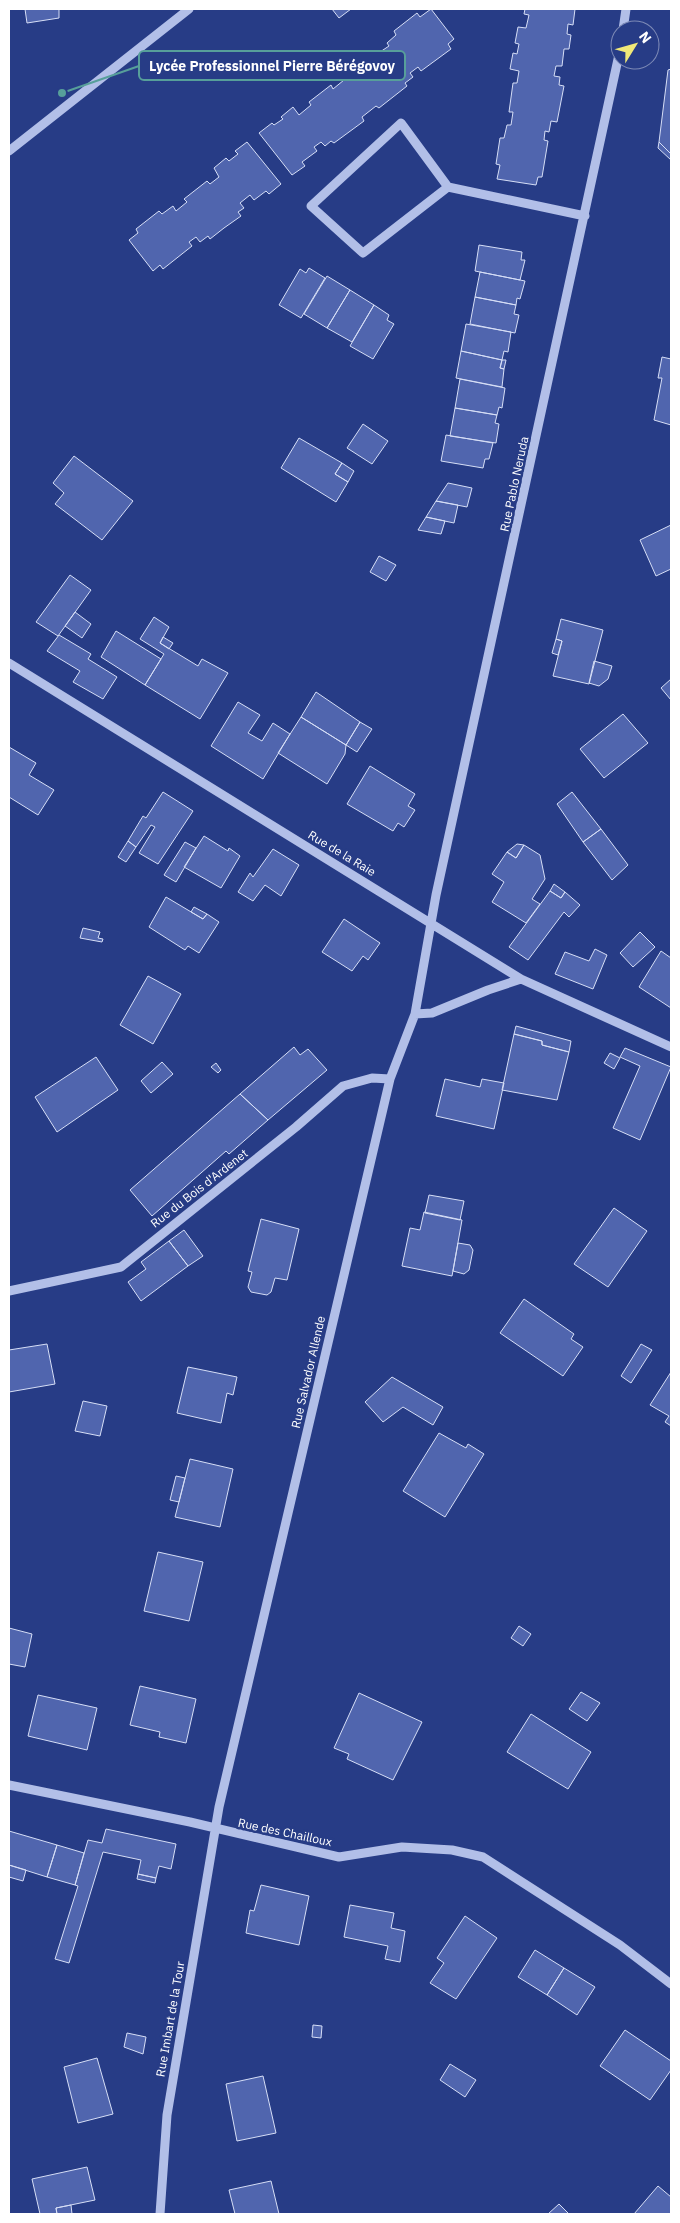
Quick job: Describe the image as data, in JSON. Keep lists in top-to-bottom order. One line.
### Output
{"streets":{"street":["Rue Pablo Neruda","Rue de la Raie","Rue du Bois d'Ardenet","Rue Salvador Allende","Rue des Chailloux","Rue Imbart de la Tour"]},"crossings":[["Rue Pablo Neruda","Rue de la Raie"],["Rue Pablo Neruda","Rue Salvador Allende"],["Rue de la Raie","Rue Salvador Allende"],["Rue du Bois d'Ardenet","Rue Salvador Allende"],["Rue Salvador Allende","Rue des Chailloux"],["Rue Salvador Allende","Rue Imbart de la Tour"],["Rue des Chailloux","Rue Imbart de la Tour"]],"places":["Lycée Professionnel Pierre Bérégovoy"],"north":"top right"}
